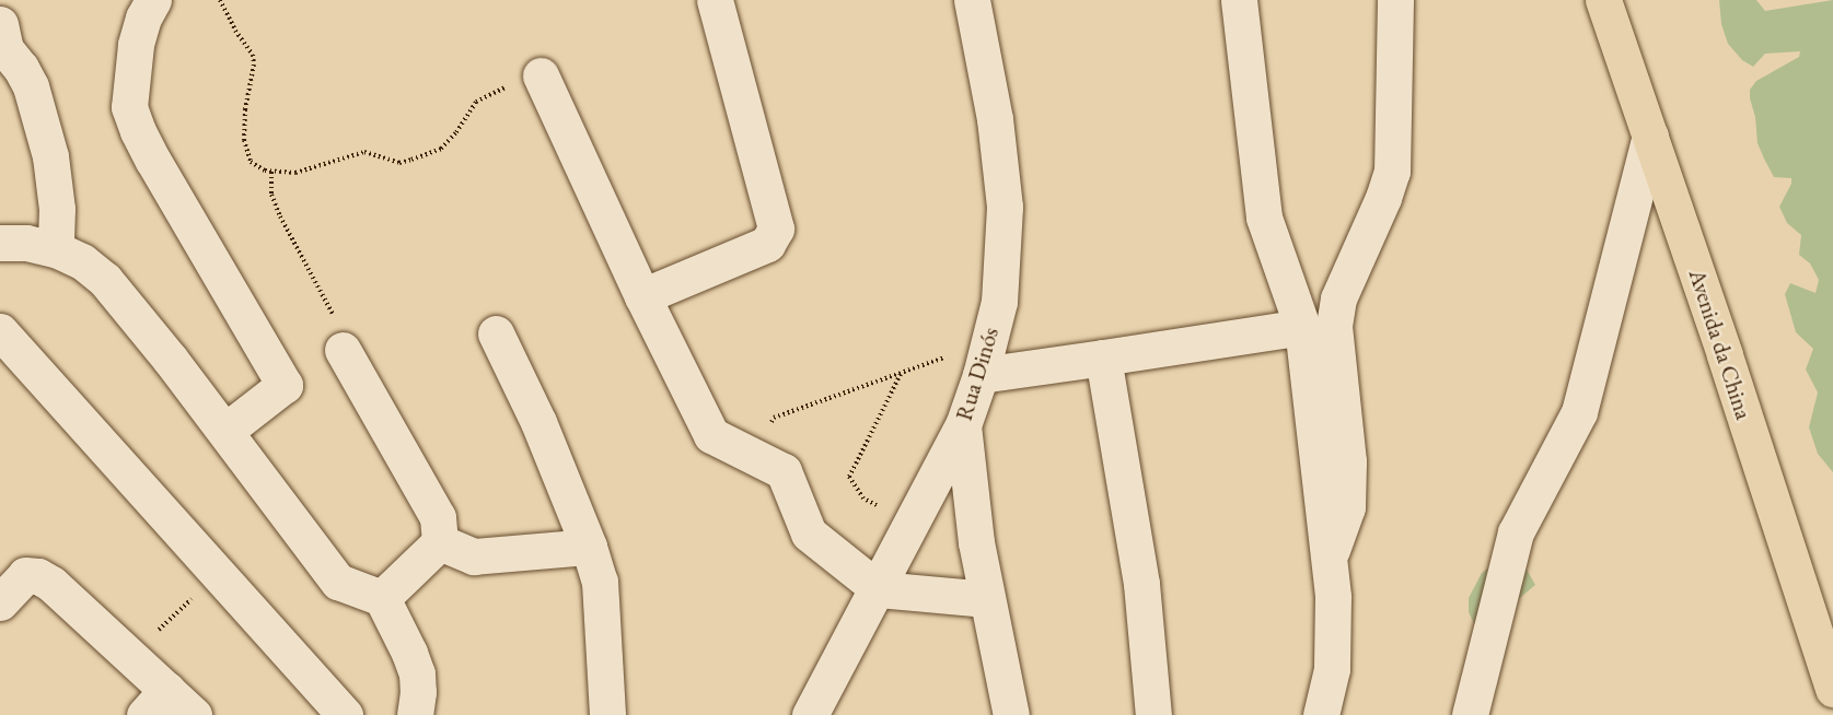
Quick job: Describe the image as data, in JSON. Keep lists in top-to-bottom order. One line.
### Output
{"streets":{"main road":["Avenida da China"],"street":["Rua Dinós"]}}
